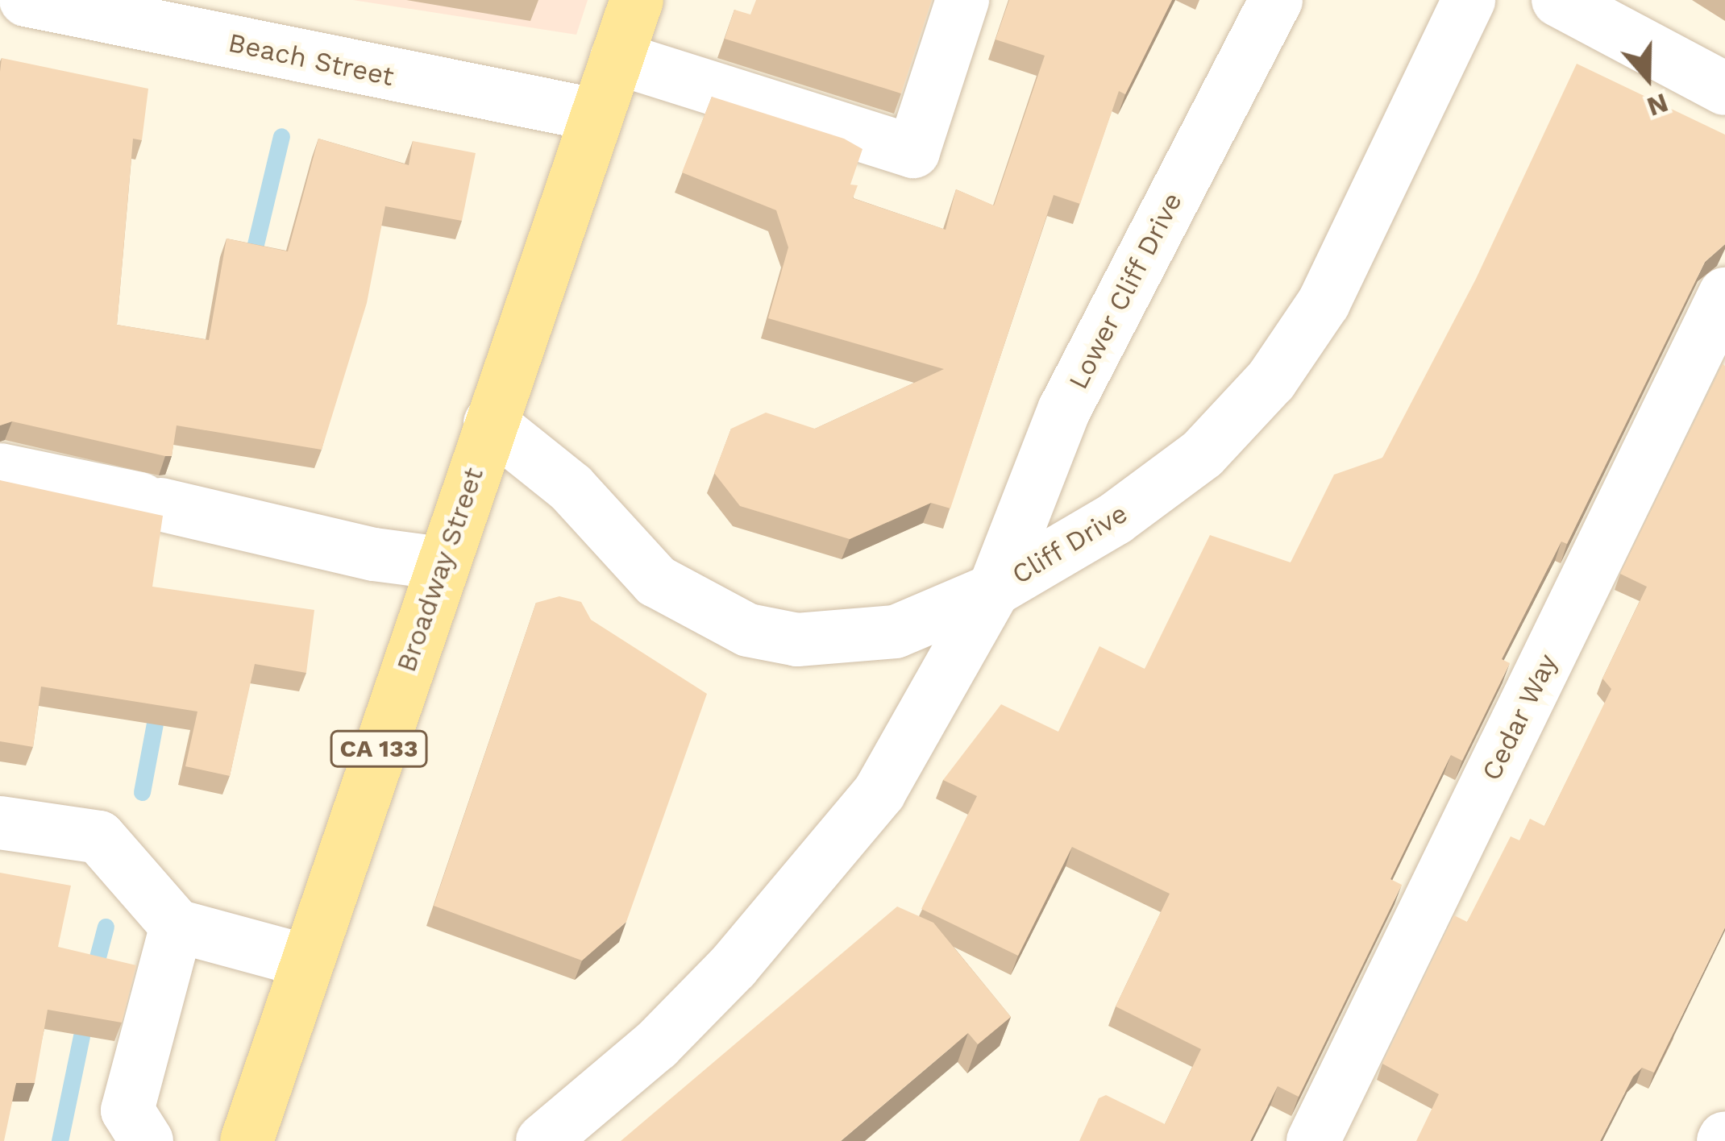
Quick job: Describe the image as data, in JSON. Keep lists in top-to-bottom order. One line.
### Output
{"streets":{"main road":["Broadway Street","CA 133"],"street":["Beach Street","Lower Cliff Drive","Cliff Drive","Cedar Way"]},"crossings":[["Beach Street","Broadway Street"],["Lower Cliff Drive","Cliff Drive"]],"north":"bottom"}
